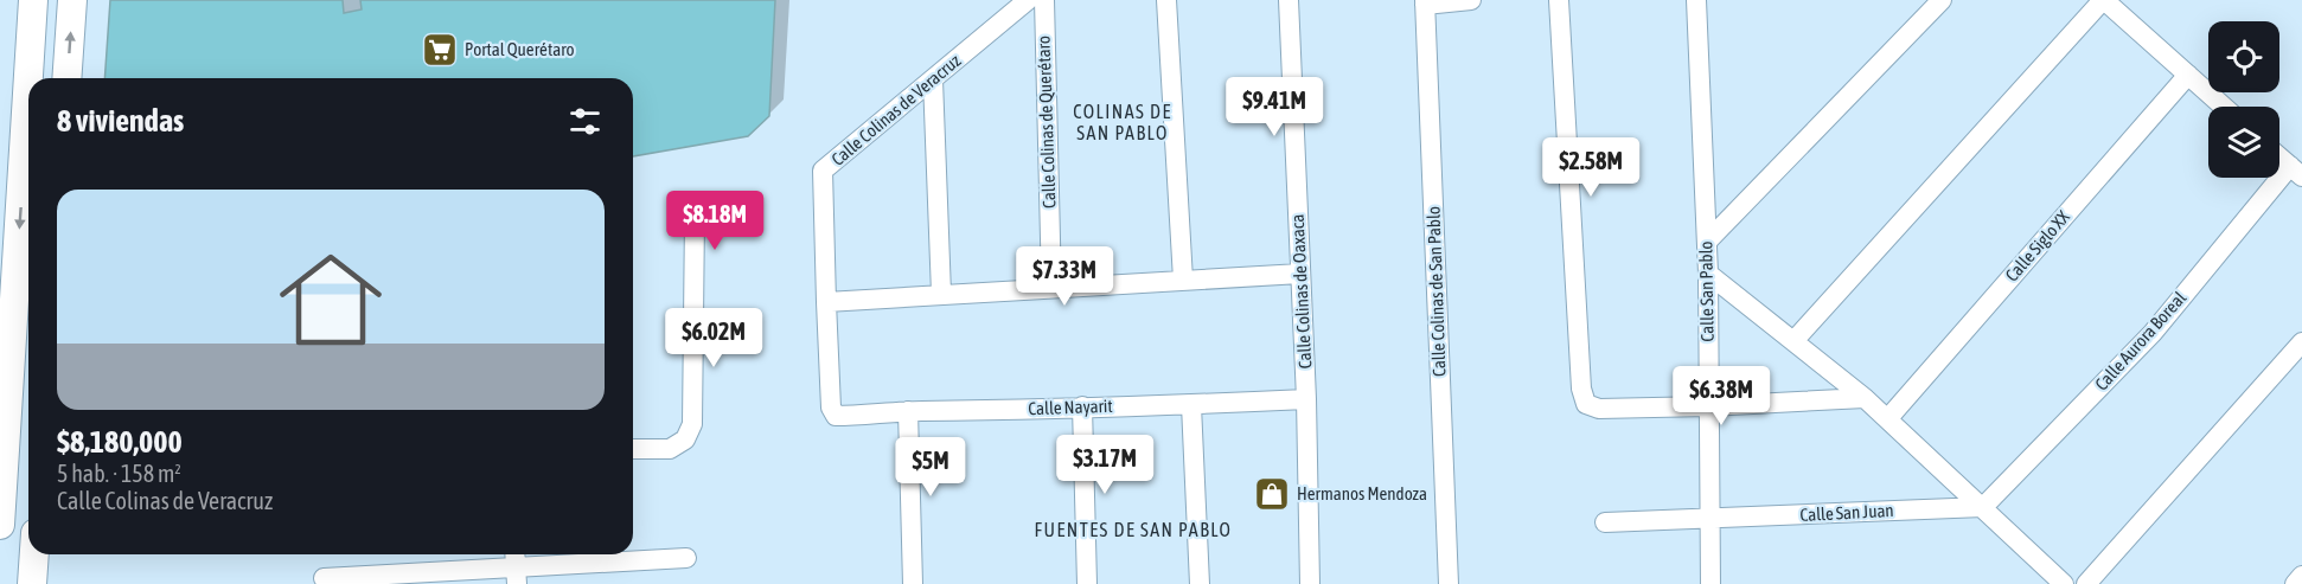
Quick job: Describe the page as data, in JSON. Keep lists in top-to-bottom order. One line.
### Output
{"streets":{"street":["Calle Colinas de Veracruz","Calle Colinas de Querétaro","Calle Siglo XX","Calle Colinas de Oaxaca","Calle Colinas de San Pablo","Calle San Pablo","Calle Aurora Boreal","Calle Nayarit","Calle San Juan"]},"crossings":[["Calle Colinas de Veracruz","Calle Nayarit"],["Calle Colinas de Oaxaca","Calle Nayarit"],["Calle San Pablo","Calle San Juan"],["Calle Aurora Boreal","Calle San Juan"]],"districts":["COLINAS DE SAN PABLO","FUENTES DE SAN PABLO"],"places":{"supermarket":["Portal Querétaro"],"shop":["Hermanos Mendoza"]},"page":{"price":["$9.41M","$2.58M","$8.18M","$7.33M","$6.02M","$6.38M","$3.17M","$5M"],"heading":"8 viviendas","list":[{"name":"$8,180,000","note":"5 hab. · 158 m² · Calle Colinas de Veracruz"}]}}
